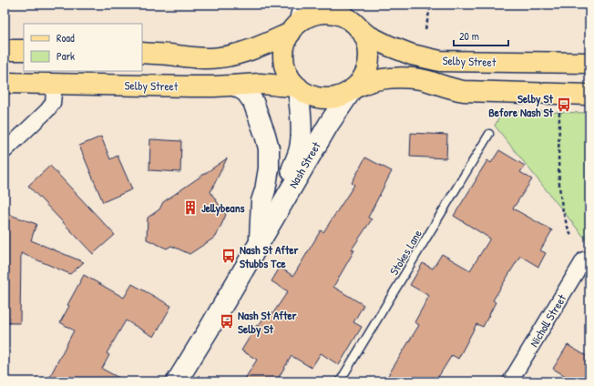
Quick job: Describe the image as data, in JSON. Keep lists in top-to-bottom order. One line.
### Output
{"streets":{"main road":["Selby Street","Nash Street"],"street":["Nicholl Street"],"lane":["Stokes Lane"]},"crossings":[["Selby Street","Nash Street"]],"places":{"bus stop":["Selby St Before Nash St","Nash St After Stubbs Tce","Nash St After Selby St"],"building":["Jellybeans"]},"legend":["Road","Park"],"scale_bar":"20 m"}
